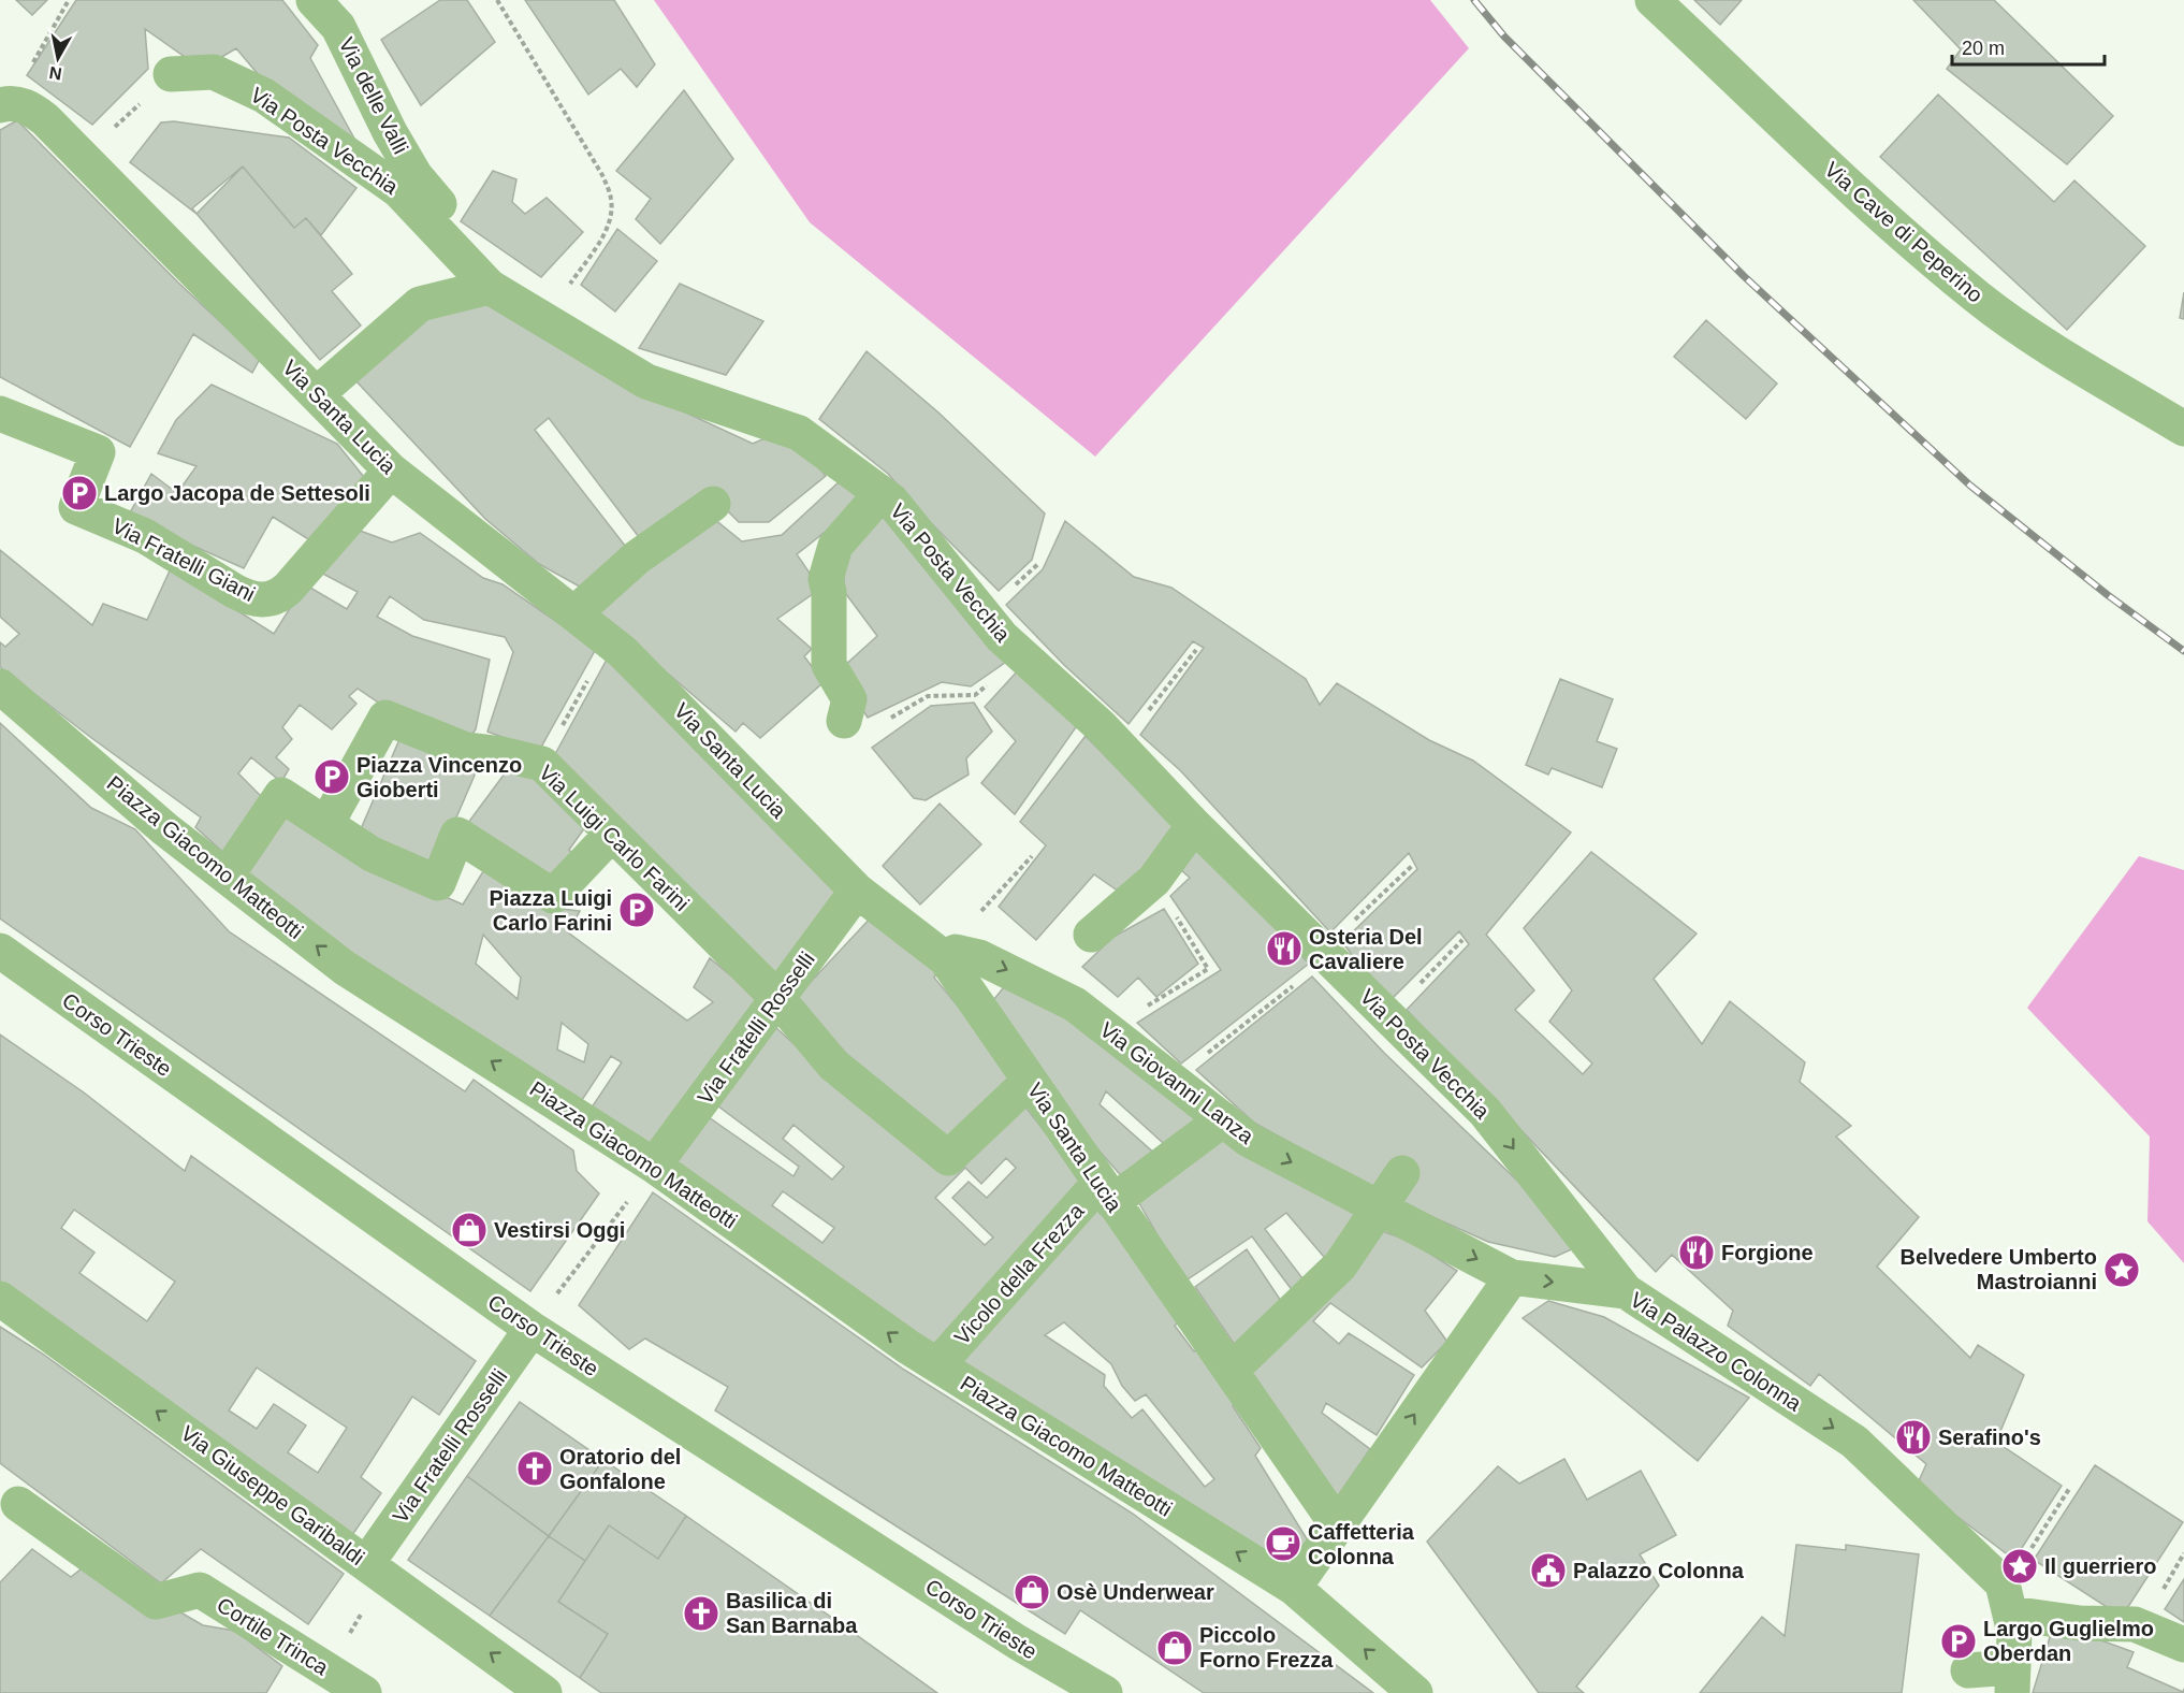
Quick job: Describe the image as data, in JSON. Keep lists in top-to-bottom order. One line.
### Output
{"streets":{"street":["Via delle Valli","Via Posta Vecchia","Via Cave di Peperino","Via Santa Lucia","Via Fratelli Giani","Via Luigi Carlo Farini","Piazza Giacomo Matteotti","Via Fratelli Rosselli","Corso Trieste","Via Giovanni Lanza","Vicolo della Frezza","Via Palazzo Colonna","Via Giuseppe Garibaldi","Cortile Trinca"]},"crossings":[["Via delle Valli","Via Posta Vecchia"],["Via Posta Vecchia","Via Palazzo Colonna"],["Via Santa Lucia","Via Fratelli Giani"],["Via Santa Lucia","Via Luigi Carlo Farini"],["Via Santa Lucia","Via Fratelli Rosselli"],["Via Santa Lucia","Via Giovanni Lanza"],["Via Santa Lucia","Vicolo della Frezza"],["Via Luigi Carlo Farini","Via Fratelli Rosselli"],["Piazza Giacomo Matteotti","Via Fratelli Rosselli"],["Piazza Giacomo Matteotti","Vicolo della Frezza"],["Via Fratelli Rosselli","Corso Trieste"],["Via Fratelli Rosselli","Via Giuseppe Garibaldi"],["Via Giovanni Lanza","Vicolo della Frezza"],["Via Giovanni Lanza","Via Palazzo Colonna"]],"one_way":["Piazza Giacomo Matteotti","Via Giovanni Lanza","Via Palazzo Colonna","Via Giuseppe Garibaldi"],"places":{"parking":["Largo Jacopa de Settesoli","Piazza Vincenzo Gioberti","Piazza Luigi Carlo Farini","Largo Guglielmo Oberdan"],"restaurant":["Osteria Del Cavaliere","Forgione","Serafino's"],"shop":["Vestirsi Oggi","Osè Underwear","Piccolo Forno Frezza"],"place":["Belvedere Umberto Mastroianni","Il guerriero"],"church":["Oratorio del Gonfalone","Basilica di San Barnaba"],"cafe":["Caffetteria Colonna"],"public building":["Palazzo Colonna"]},"scale_bar":"20 m","north":"bottom"}
